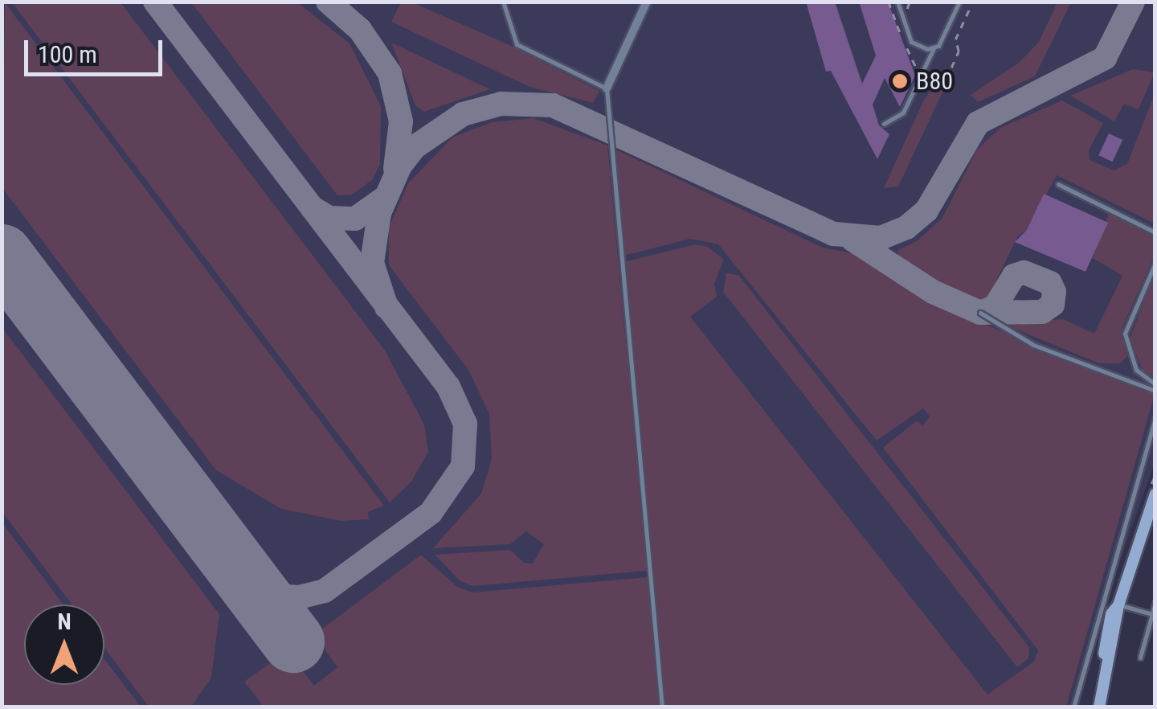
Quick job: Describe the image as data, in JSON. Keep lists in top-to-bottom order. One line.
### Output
{"places":["B80"],"scale_bar":"100 m","north":"top"}
